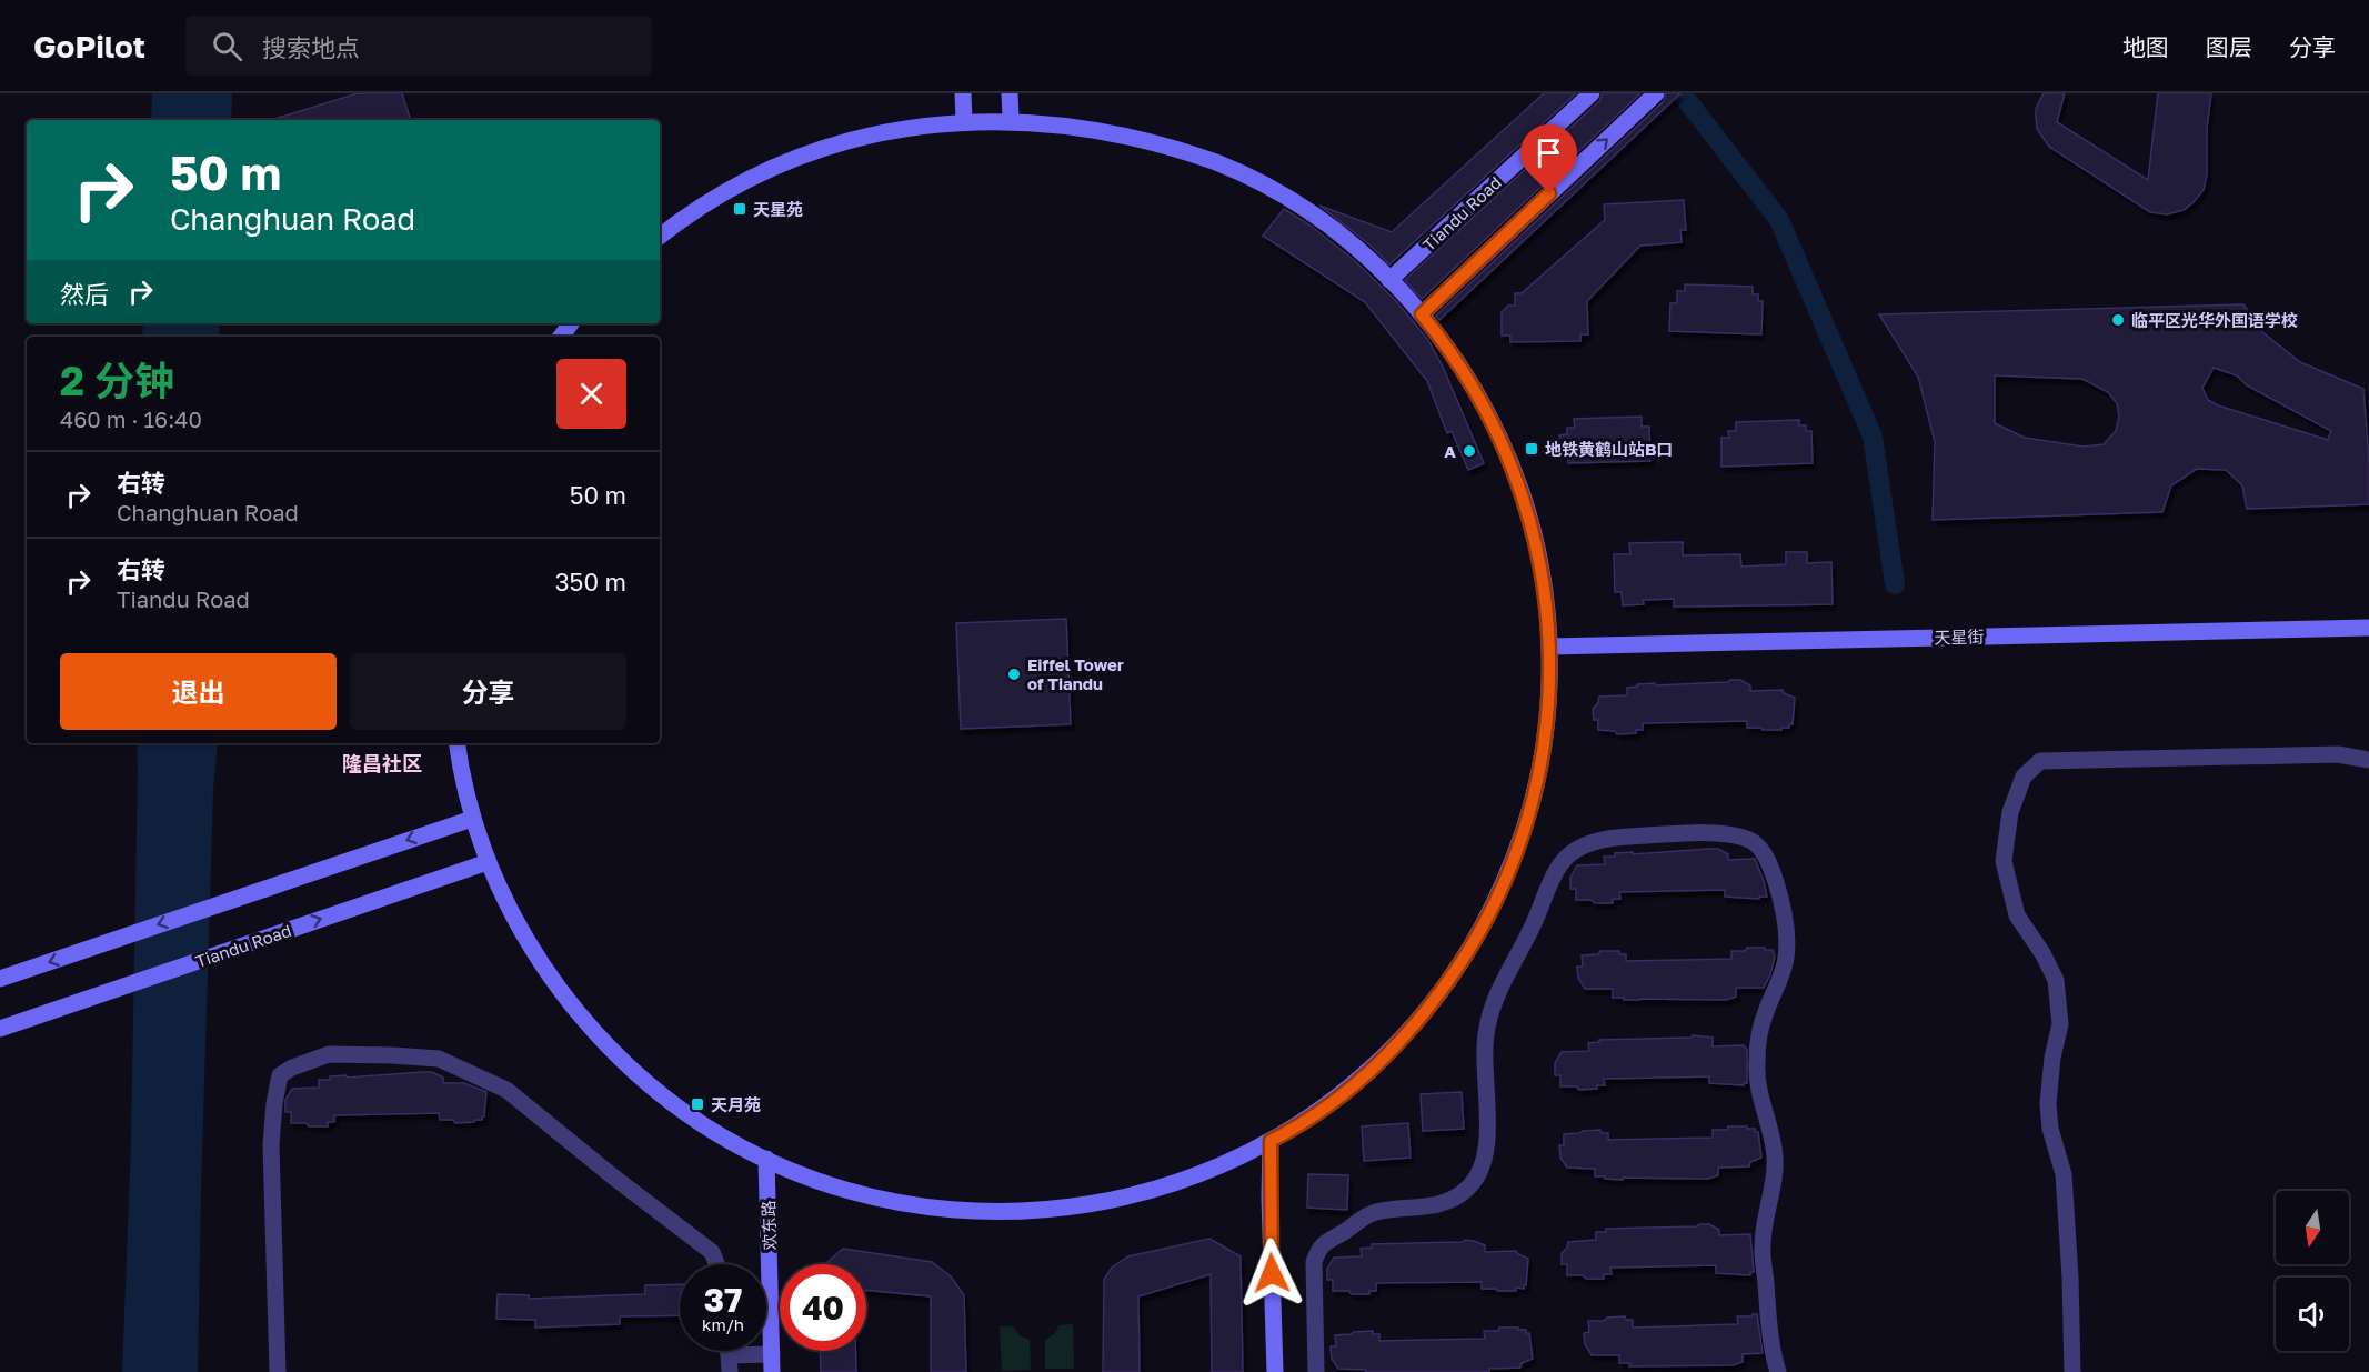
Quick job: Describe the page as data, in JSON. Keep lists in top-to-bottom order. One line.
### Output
{"streets":{"main road":["Tiandu Road","天星街","欢东路"]},"districts":["隆昌社区"],"places":{"transit":["天星苑","地铁黄鹤山站B口","天月苑"],"other":["临平区光华外国语学校","A","Eiffel Tower of Tiandu"]},"north":"bottom","page":{"header":"GoPilot","search":"搜索地点","nav":["地图","图层","分享"],"turn":["50 m","Changhuan Road"],"then":"然后","heading":["2 分钟","460 m · 16:40"],"list":[{"name":"右转","note":"Changhuan Road","value":"50 m"},{"name":"右转","note":"Tiandu Road","value":"350 m"}],"buttons":["退出","分享"],"speed":"37 km/h","limit":"40"}}
